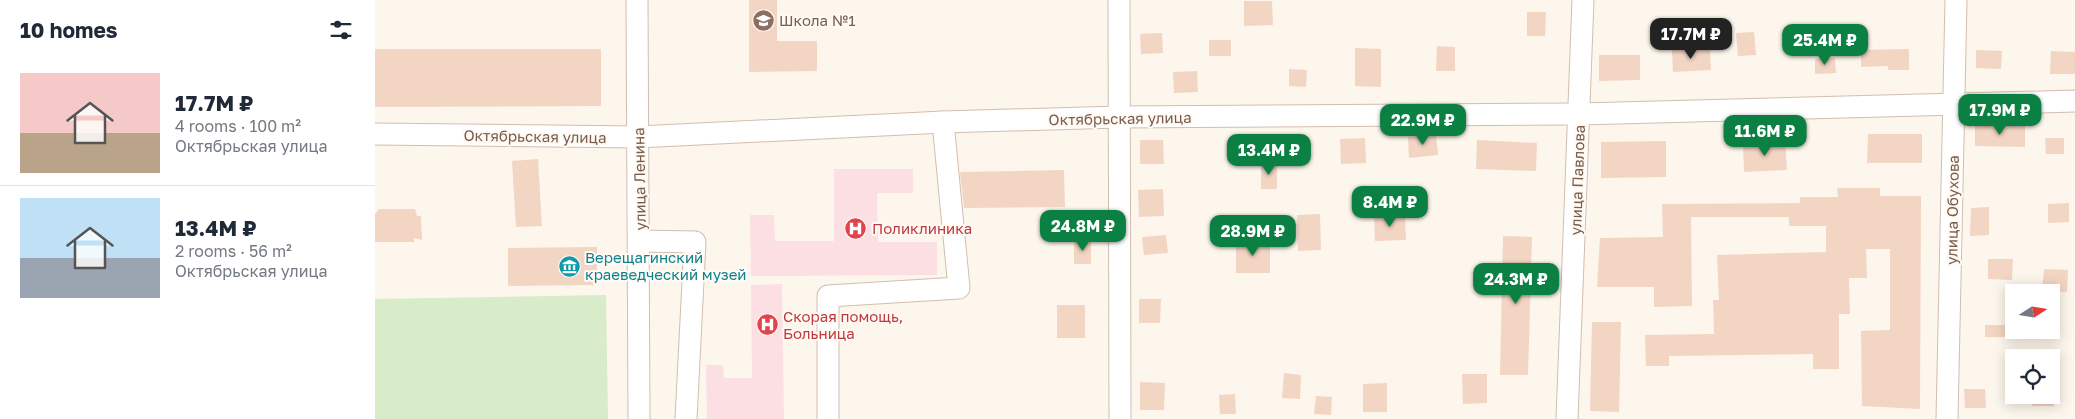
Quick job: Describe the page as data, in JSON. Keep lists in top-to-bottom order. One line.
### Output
{"streets":{"street":["Октябрьская улица","улица Ленина","улица Павлова","улица Обухова"]},"crossings":[["Октябрьская улица","улица Ленина"],["Октябрьская улица","улица Павлова"],["Октябрьская улица","улица Обухова"]],"places":{"school or university":["Школа №1"],"hospital":["Поликлиника","Скорая помощь, Больница"],"museum":["Верещагинский краеведческий музей"]},"north":"right","page":{"heading":"10 homes","price":["17.7M ₽","25.4M ₽","17.9M ₽","22.9M ₽","11.6M ₽","13.4M ₽","8.4M ₽","24.8M ₽","28.9M ₽","24.3M ₽"],"list":[{"name":"17.7M ₽","note":"4 rooms · 100 m² · Октябрьская улица"},{"name":"13.4M ₽","note":"2 rooms · 56 m² · Октябрьская улица"}]}}
